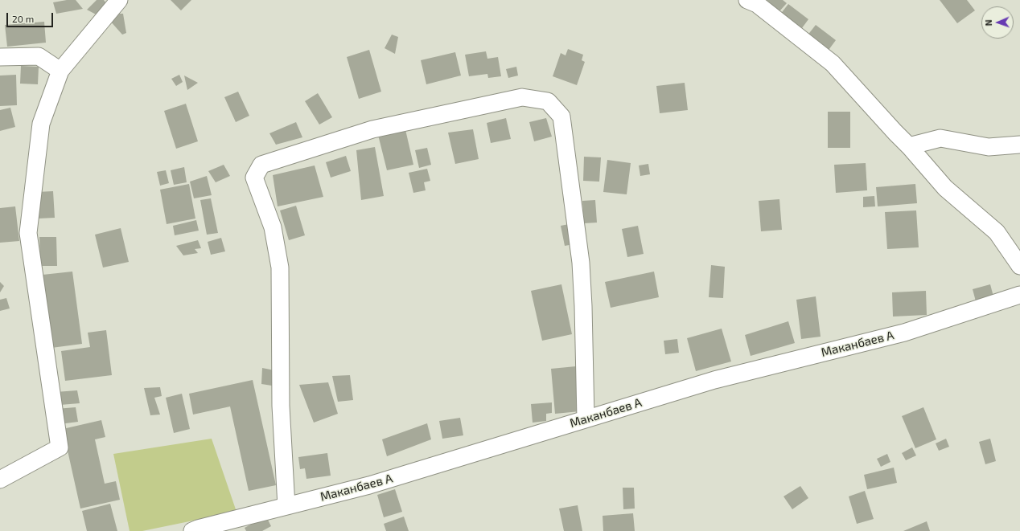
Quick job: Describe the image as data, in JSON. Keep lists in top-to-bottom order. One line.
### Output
{"streets":{"street":["Маканбаев А"]},"scale_bar":"20 m","north":"left"}
